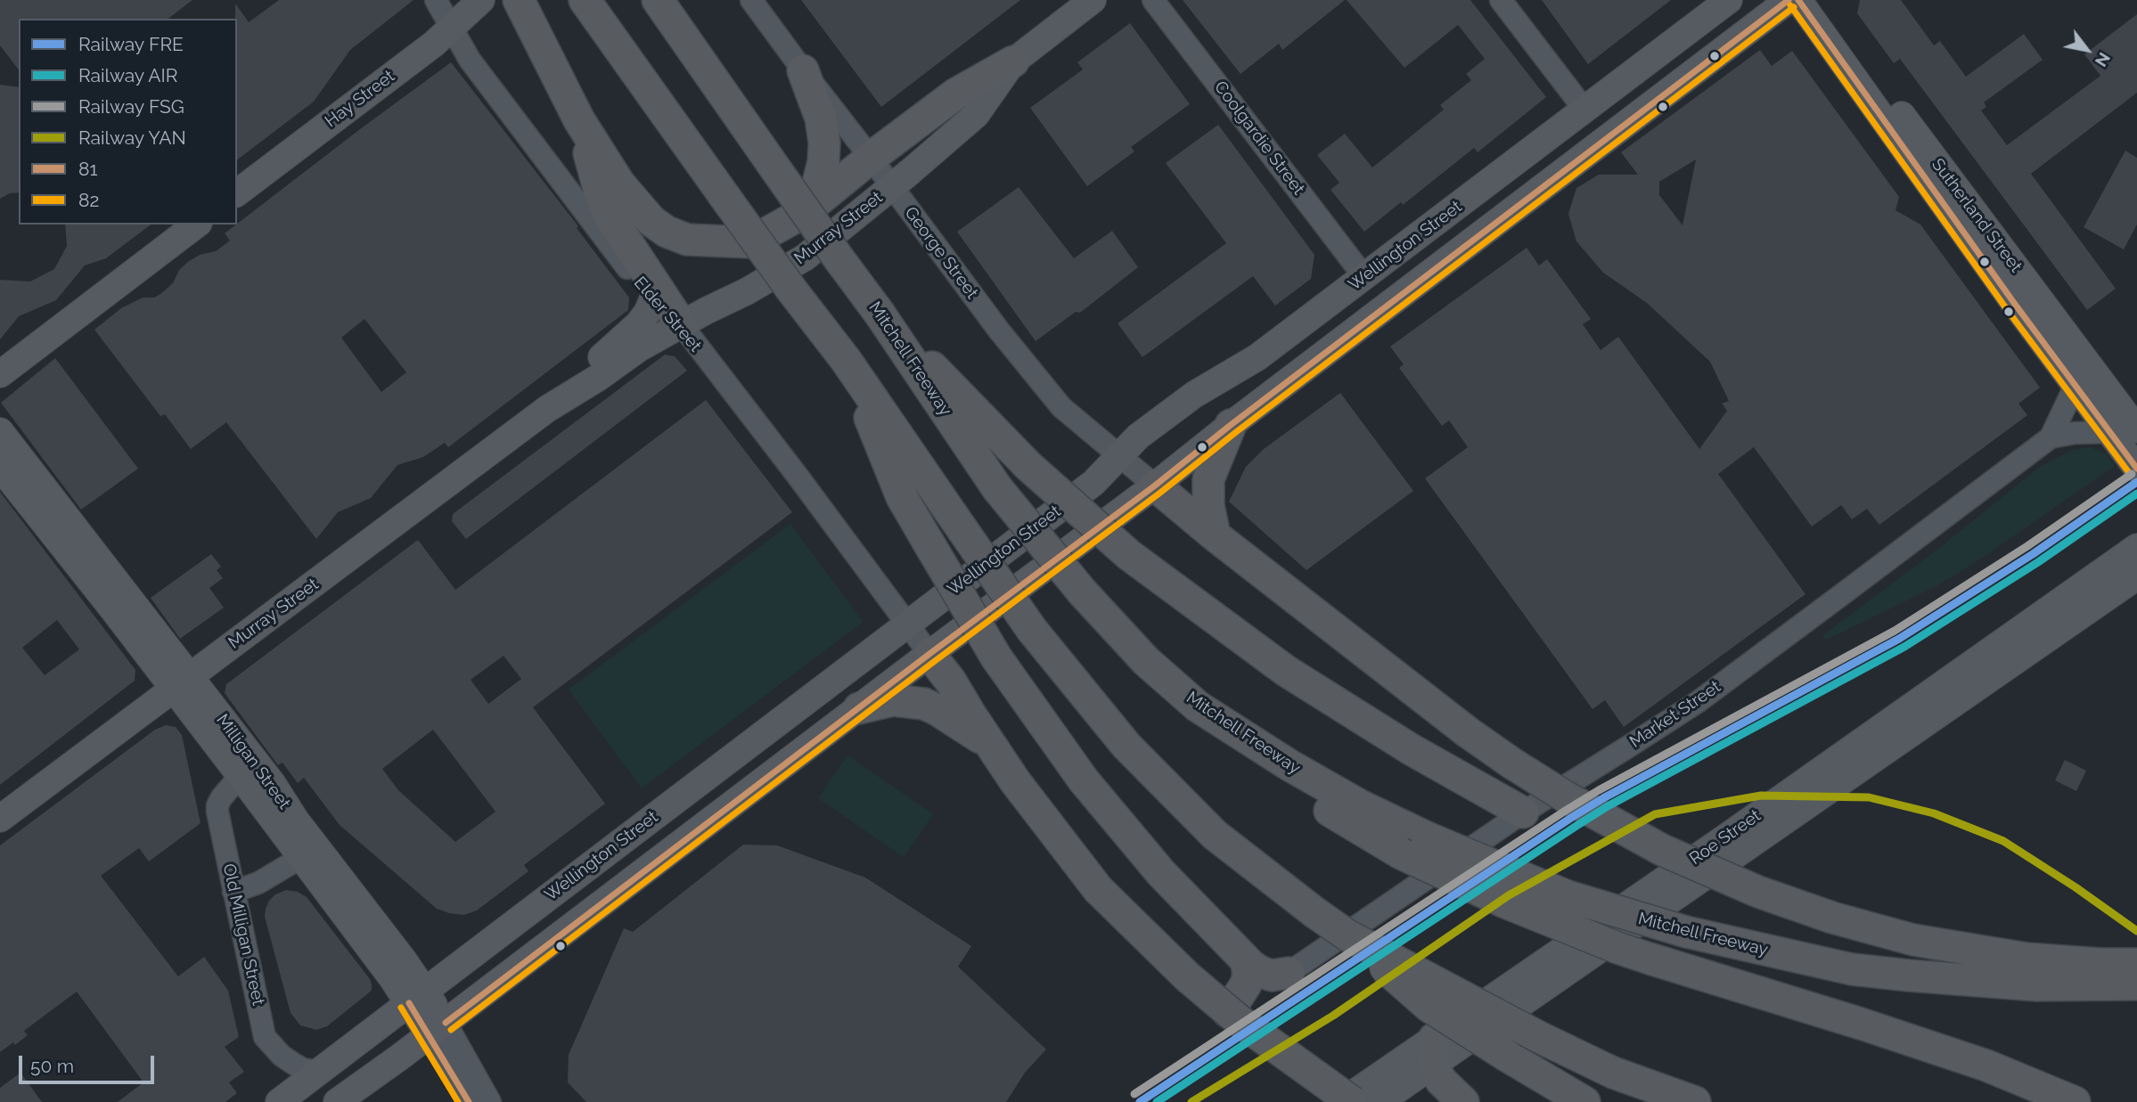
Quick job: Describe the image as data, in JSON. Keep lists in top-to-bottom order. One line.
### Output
{"streets":{"highway":["Mitchell Freeway"],"main road":["Hay Street","Sutherland Street","Murray Street","Wellington Street","Milligan Street","Roe Street"],"street":["Coolgardie Street","George Street","Elder Street","Market Street","Old Milligan Street"]},"crossings":[["Hay Street","Elder Street"],["Coolgardie Street","Wellington Street"],["Sutherland Street","Market Street"],["Murray Street","George Street"],["Murray Street","Elder Street"],["Murray Street","Milligan Street"],["Wellington Street","George Street"],["Wellington Street","Elder Street"],["Wellington Street","Milligan Street"],["Wellington Street","Old Milligan Street"],["Milligan Street","Old Milligan Street"]],"lines":["transit line 81","transit line 82","rail line FSG","rail line FRE","rail line AIR","rail line YAN"],"legend":["Railway FRE","Railway AIR","Railway FSG","Railway YAN","81","82"],"scale_bar":"50 m","north":"bottom right"}
